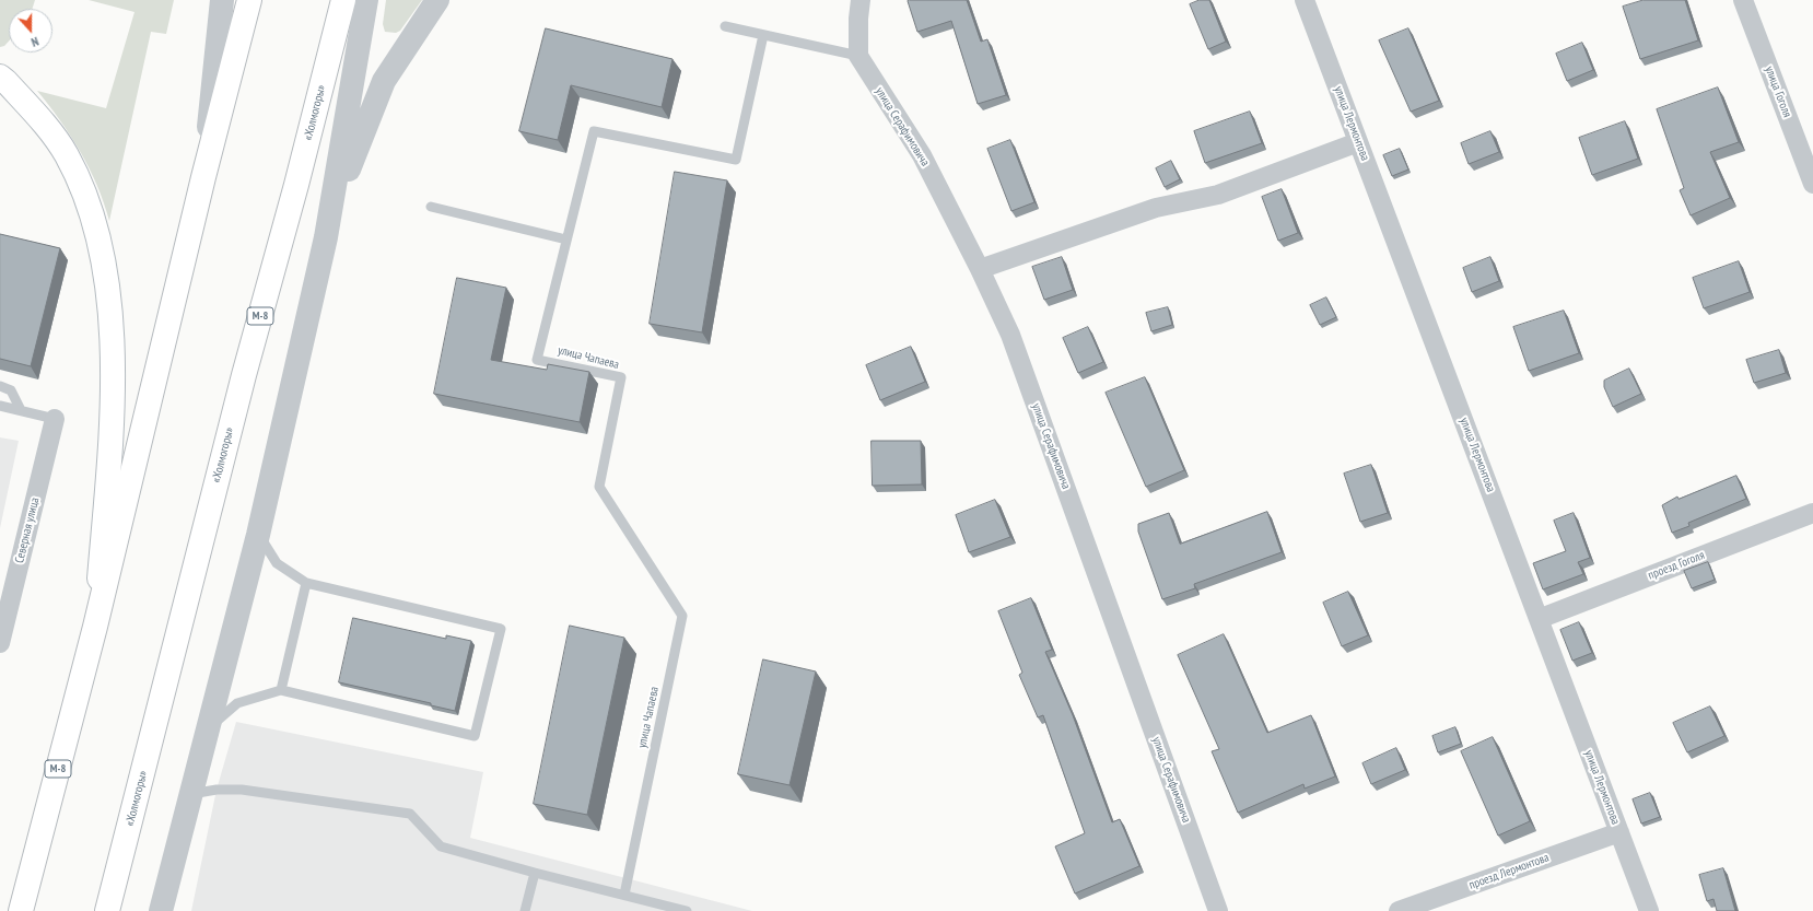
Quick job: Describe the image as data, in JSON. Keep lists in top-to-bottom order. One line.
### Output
{"streets":{"main road":["«Холмогоры»","М-8"],"street":["улица Гоголя","улица Лермонтова","улица Серафимовича","Северная улица","проезд Гоголя","проезд Лермонтова"],"lane":["улица Чапаева"]},"crossings":[["улица Лермонтова","проезд Гоголя"],["улица Лермонтова","проезд Лермонтова"]],"north":"bottom"}
